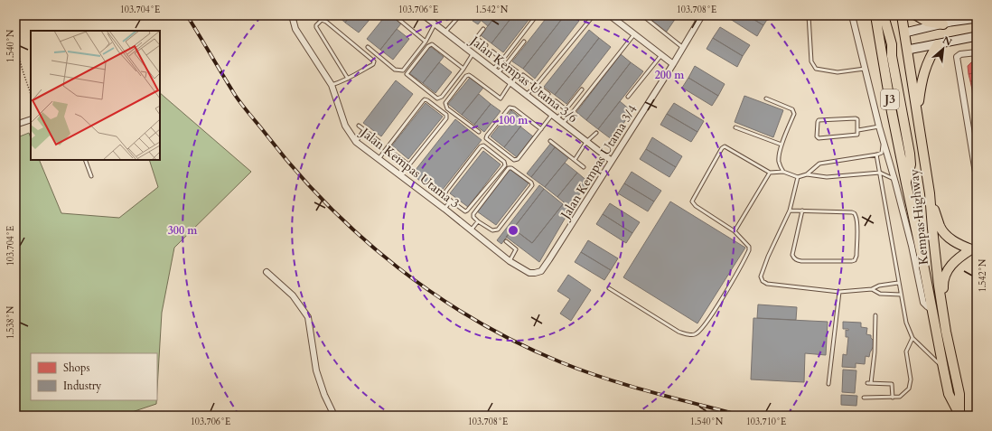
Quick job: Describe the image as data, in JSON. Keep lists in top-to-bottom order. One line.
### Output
{"streets":{"main road":["J3","Kempas Highway"],"street":["Jalan Kempas Utama 3/6","Jalan Kempas Utama 3/4","Jalan Kempas Utama 3"]},"crossings":[["Jalan Kempas Utama 3/6","Jalan Kempas Utama 3/4"],["Jalan Kempas Utama 3/4","Jalan Kempas Utama 3"]],"legend":["Shops","Industry"],"north":"top right","coordinates":["103.704°E","103.706°E","1.542°N","103.708°E","1.540°N","1.538°N","103.710°E"],"rings":["200 m","100 m","300 m"]}
